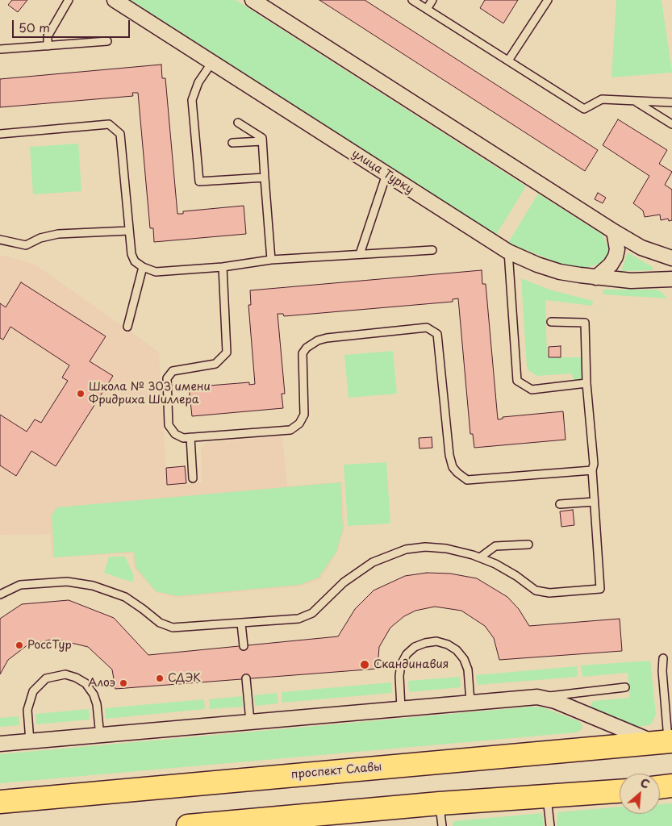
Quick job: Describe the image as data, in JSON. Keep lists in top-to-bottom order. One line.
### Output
{"streets":{"main road":["проспект Славы"],"street":["улица Турку"]},"places":["Школа № 303 имени Фридриха Шиллера","РоссТур","Скандинавия","СДЭК","Алоэ"],"scale_bar":"50 m","north":"top right"}
